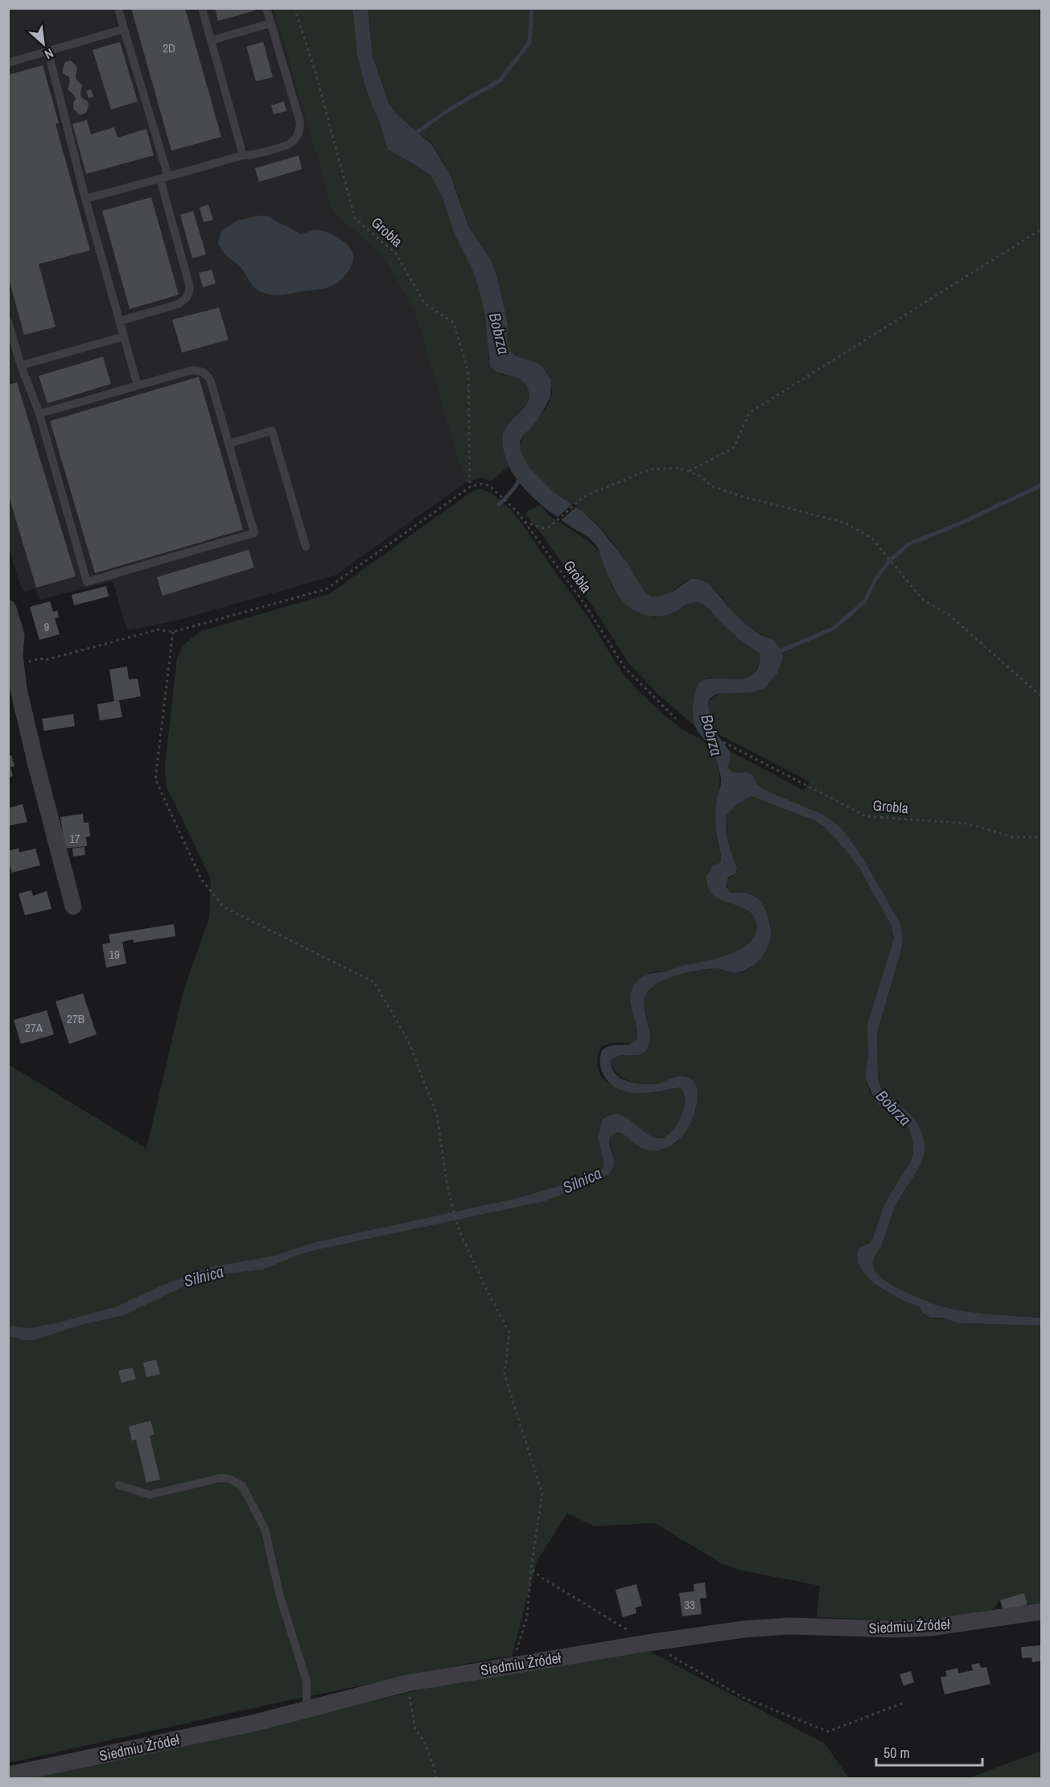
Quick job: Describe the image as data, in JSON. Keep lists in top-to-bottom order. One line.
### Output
{"streets":{"street":["Siedmiu Źródeł"],"path":["Grobla"]},"water":["Bobrza","Silnica"],"house_numbers":["2D","9","17","19","27B","27A","33"],"scale_bar":"50 m","north":"bottom right"}
